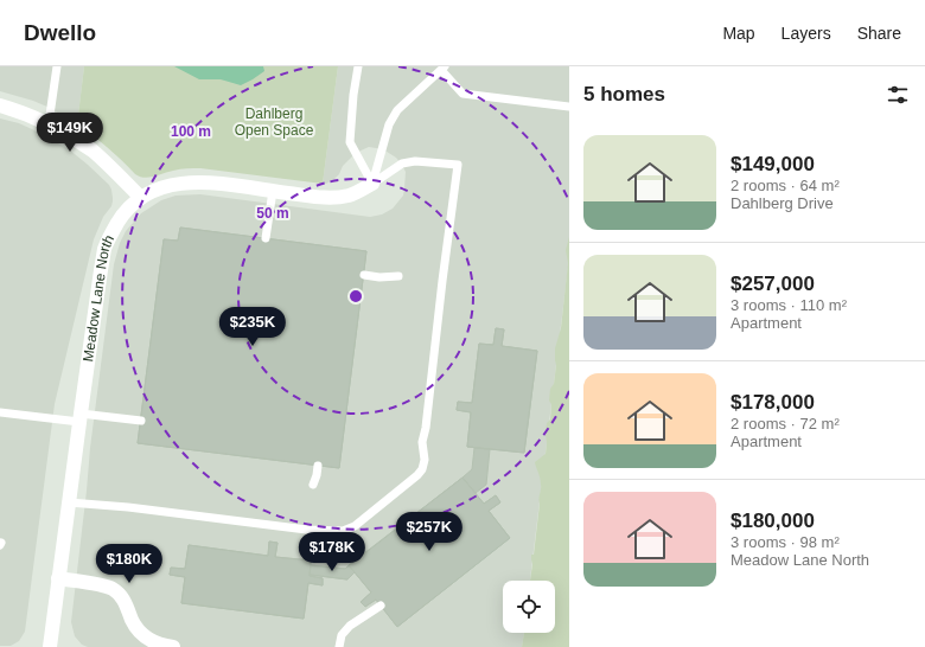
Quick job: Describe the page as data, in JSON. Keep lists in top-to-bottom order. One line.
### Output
{"streets":{"street":["Meadow Lane North"]},"parks":["Dahlberg Open Space"],"page":{"header":"Dwello","nav":["Map","Layers","Share"],"heading":"5 homes","price":["$149K","$235K","$257K","$178K","$180K"],"list":[{"name":"$149,000","note":"2 rooms · 64 m² · Dahlberg Drive"},{"name":"$257,000","note":"3 rooms · 110 m² · Apartment"},{"name":"$178,000","note":"2 rooms · 72 m² · Apartment"},{"name":"$180,000","note":"3 rooms · 98 m² · Meadow Lane North"}]},"rings":["100 m","50 m"]}
